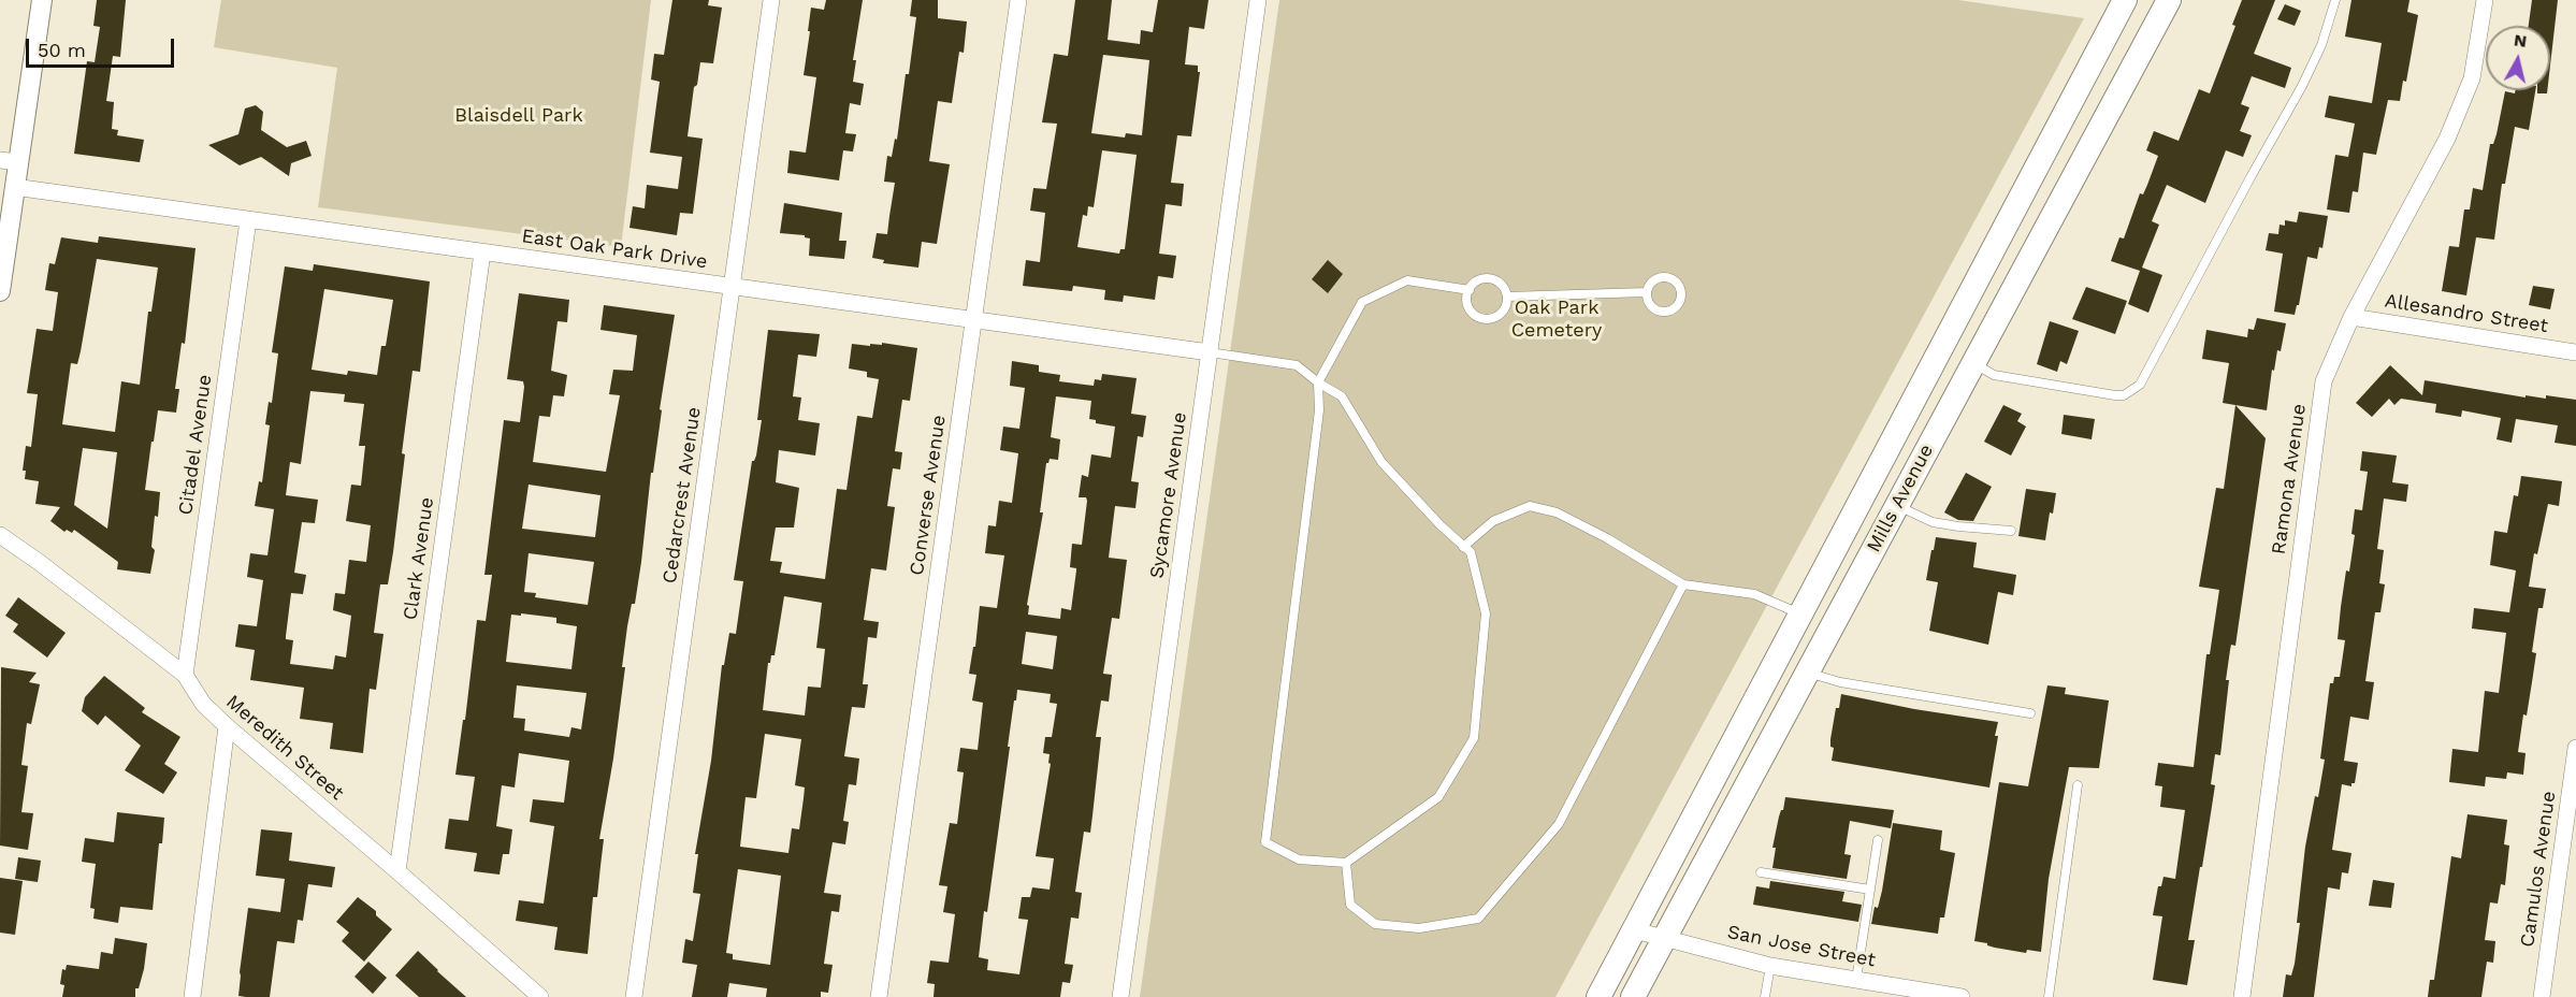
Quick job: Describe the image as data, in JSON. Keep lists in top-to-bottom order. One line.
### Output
{"streets":{"main road":["Mills Avenue"],"street":["East Oak Park Drive","Allesandro Street","Citadel Avenue","Ramona Avenue","Cedarcrest Avenue","Converse Avenue","Sycamore Avenue","Clark Avenue","Meredith Street","Camulos Avenue","San Jose Street"]},"crossings":[["East Oak Park Drive","Citadel Avenue"],["East Oak Park Drive","Cedarcrest Avenue"],["East Oak Park Drive","Converse Avenue"],["East Oak Park Drive","Sycamore Avenue"],["East Oak Park Drive","Clark Avenue"],["Allesandro Street","Ramona Avenue"],["Citadel Avenue","Meredith Street"],["Mills Avenue","San Jose Street"],["Clark Avenue","Meredith Street"]],"parks":["Blaisdell Park","Oak Park Cemetery"],"scale_bar":"50 m","north":"top"}
